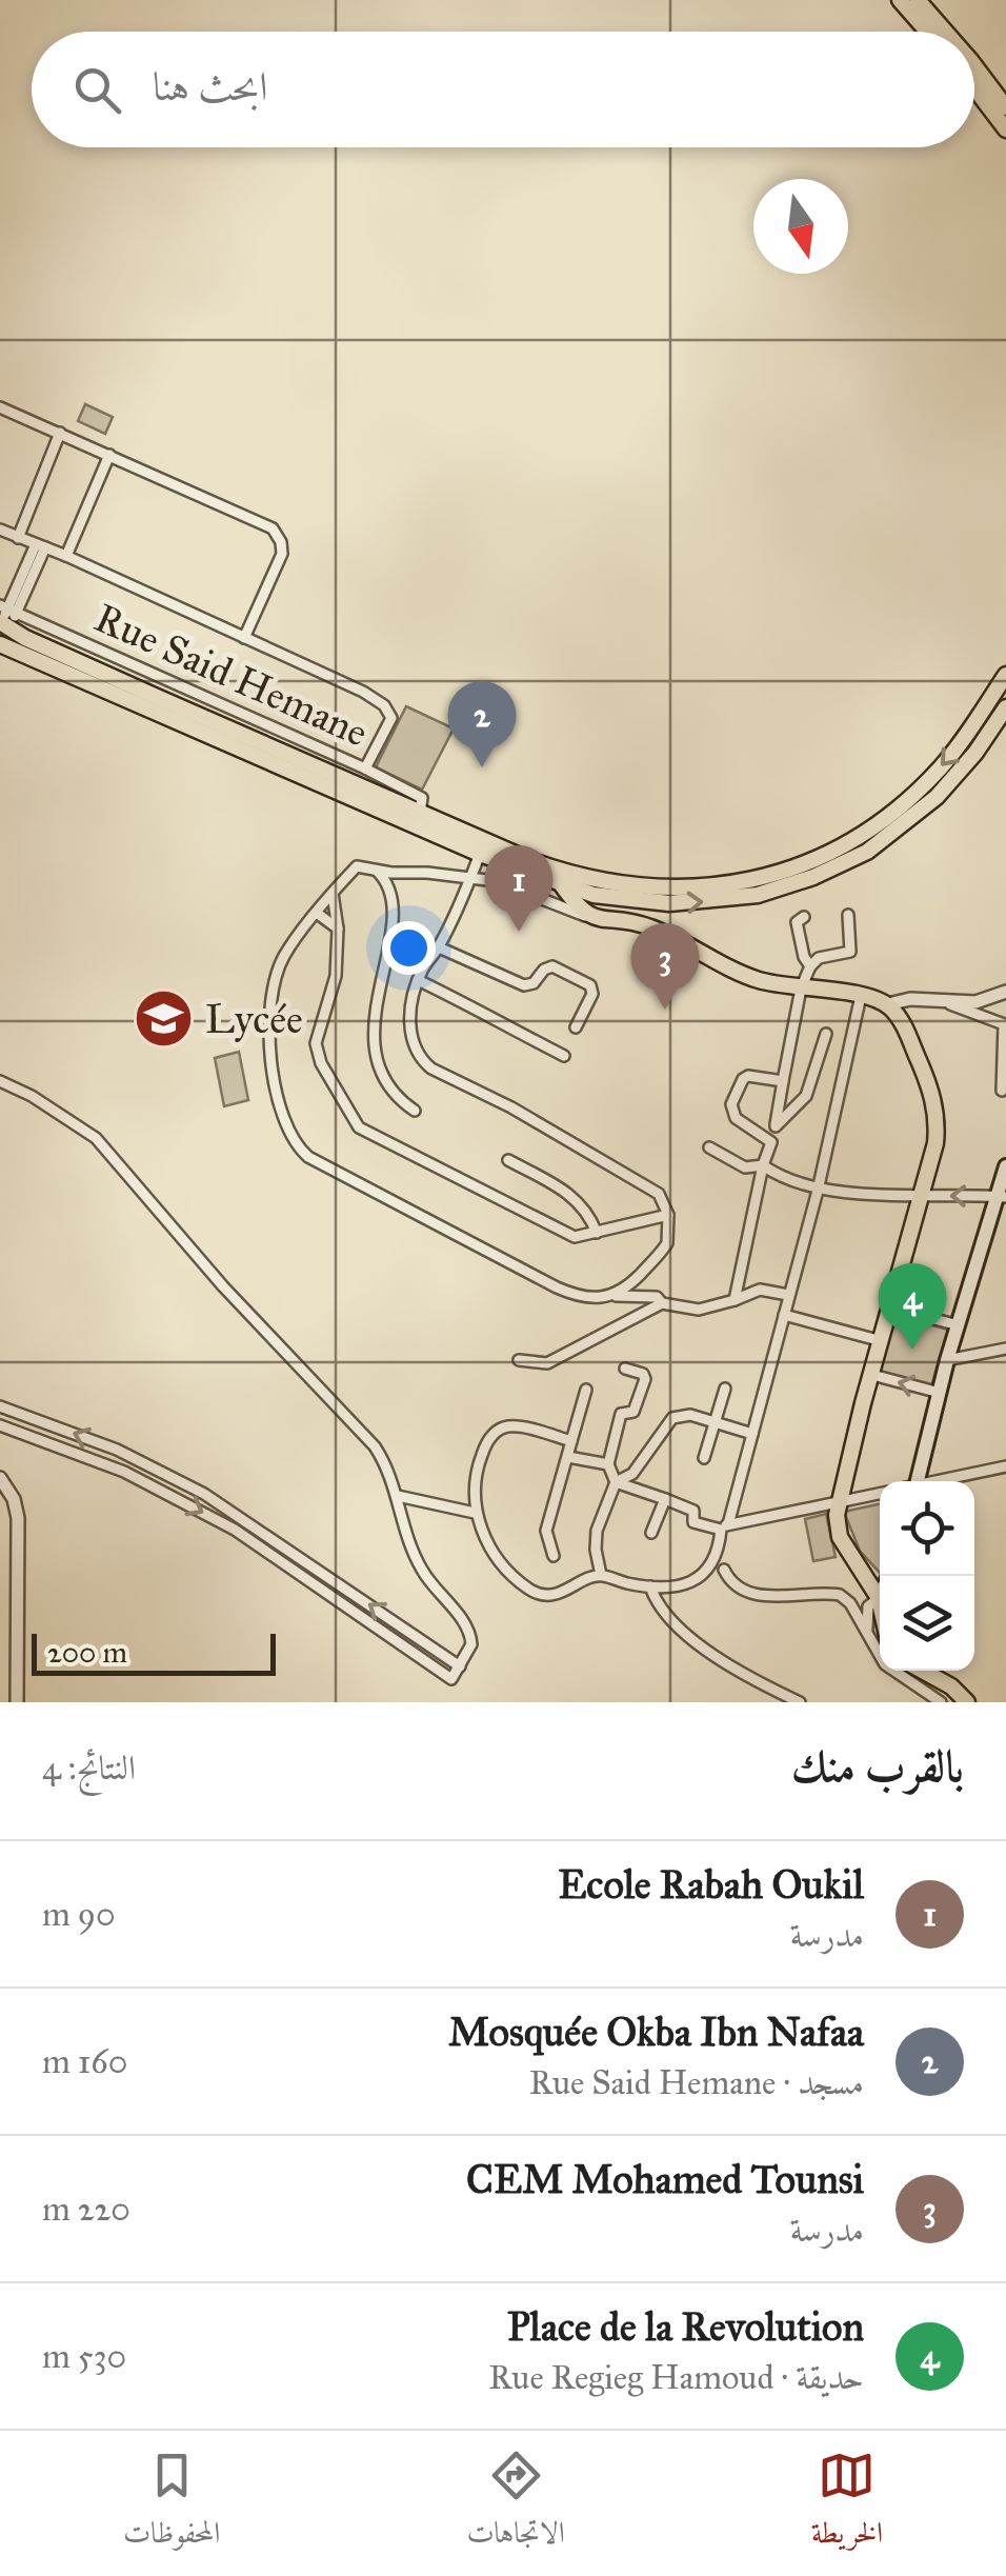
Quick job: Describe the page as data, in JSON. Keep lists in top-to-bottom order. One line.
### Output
{"streets":{"street":["Rue Said Hemane"]},"places":{"school or university":["Lycée"]},"scale_bar":"200 m","north":"bottom","page":{"search":"ابحث هنا","pins":["2","1","3","4"],"scale":"200 m","heading":["بالقرب منك","النتائج: 4"],"list":[{"mark":"1","name":"Ecole Rabah Oukil","note":"مدرسة","value":"90 m"},{"mark":"2","name":"Mosquée Okba Ibn Nafaa","note":"مسجد · Rue Said Hemane","value":"160 m"},{"mark":"3","name":"CEM Mohamed Tounsi","note":"مدرسة","value":"220 m"},{"mark":"4","name":"Place de la Revolution","note":"حديقة · Rue Regieg Hamoud","value":"530 m"}],"nav":["الخريطة","الاتجاهات","المحفوظات"]}}
